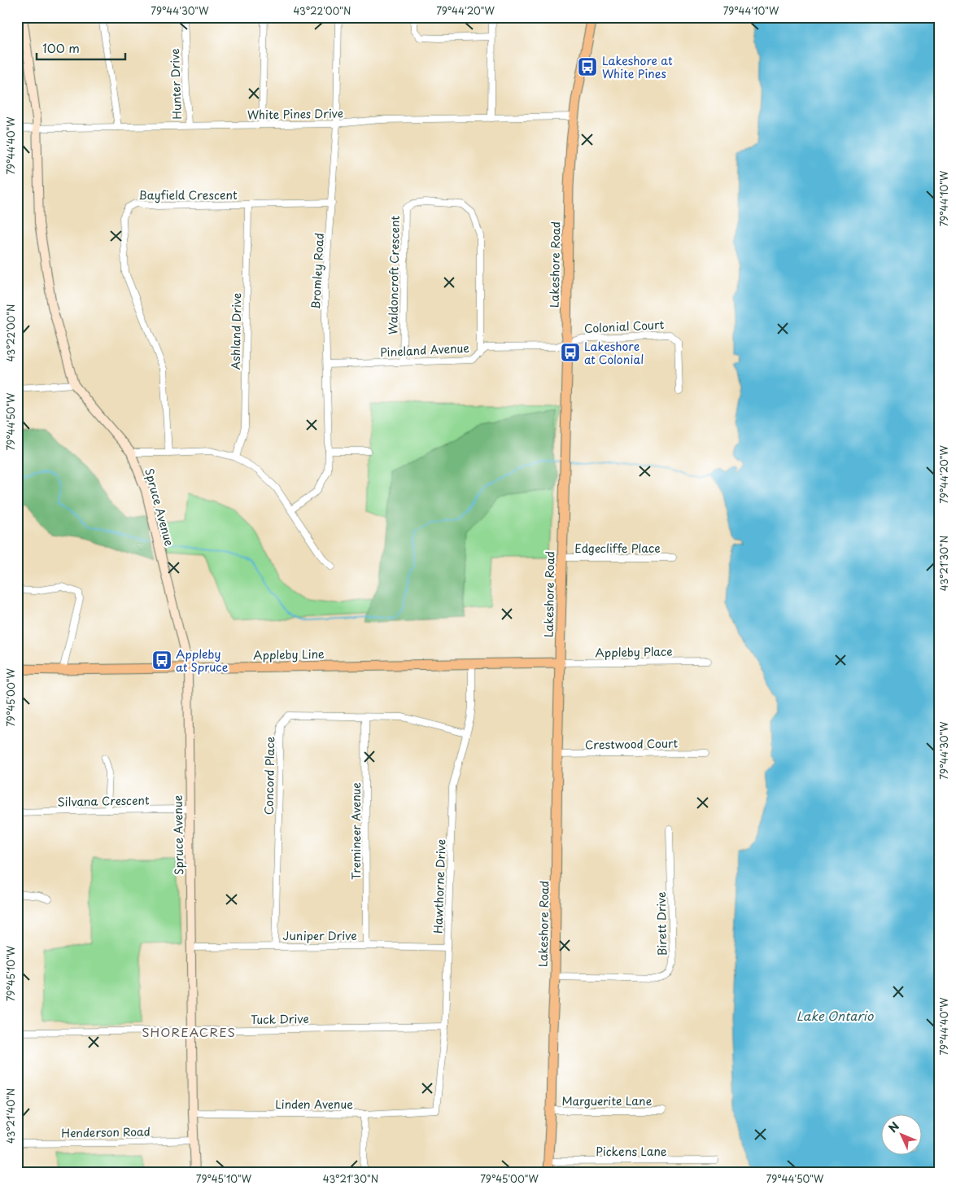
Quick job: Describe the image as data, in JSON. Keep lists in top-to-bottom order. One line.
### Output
{"streets":{"main road":["Lakeshore Road","Appleby Line"],"street":["Hunter Drive","White Pines Drive","Bayfield Crescent","Bromley Road","Waldoncroft Crescent","Colonial Court","Ashland Drive","Pineland Avenue","Spruce Avenue","Edgecliffe Place","Appleby Place","Crestwood Court","Concord Place","Silvana Crescent","Tremineer Avenue","Hawthorne Drive","Birett Drive","Juniper Drive","Tuck Drive","Marguerite Lane","Linden Avenue","Henderson Road","Pickens Lane"]},"crossings":[["Hunter Drive","White Pines Drive"],["White Pines Drive","Lakeshore Road"],["White Pines Drive","Bromley Road"],["White Pines Drive","Spruce Avenue"],["Bayfield Crescent","Bromley Road"],["Bayfield Crescent","Ashland Drive"],["Lakeshore Road","Colonial Court"],["Lakeshore Road","Pineland Avenue"],["Lakeshore Road","Edgecliffe Place"],["Lakeshore Road","Appleby Place"],["Lakeshore Road","Appleby Line"],["Lakeshore Road","Crestwood Court"],["Lakeshore Road","Birett Drive"],["Lakeshore Road","Marguerite Lane"],["Lakeshore Road","Pickens Lane"],["Bromley Road","Pineland Avenue"],["Waldoncroft Crescent","Pineland Avenue"],["Colonial Court","Pineland Avenue"],["Spruce Avenue","Appleby Line"],["Spruce Avenue","Silvana Crescent"],["Spruce Avenue","Juniper Drive"],["Spruce Avenue","Tuck Drive"],["Spruce Avenue","Linden Avenue"],["Spruce Avenue","Henderson Road"],["Appleby Place","Appleby Line"],["Appleby Line","Hawthorne Drive"],["Concord Place","Tremineer Avenue"],["Concord Place","Hawthorne Drive"],["Concord Place","Juniper Drive"],["Tremineer Avenue","Juniper Drive"],["Hawthorne Drive","Juniper Drive"],["Hawthorne Drive","Tuck Drive"],["Hawthorne Drive","Linden Avenue"]],"districts":["SHOREACRES"],"water":["Lake Ontario"],"places":{"bus stop":["Lakeshore at White Pines","Lakeshore at Colonial","Appleby at Spruce"]},"scale_bar":"100 m","north":"top left","coordinates":["79°44'30\"W","43°22'00\"N","79°44'20\"W","79°44'10\"W","79°44'40\"W","79°44'50\"W","43°21'30\"N","79°45'00\"W","79°45'10\"W","43°21'40\"N"]}
